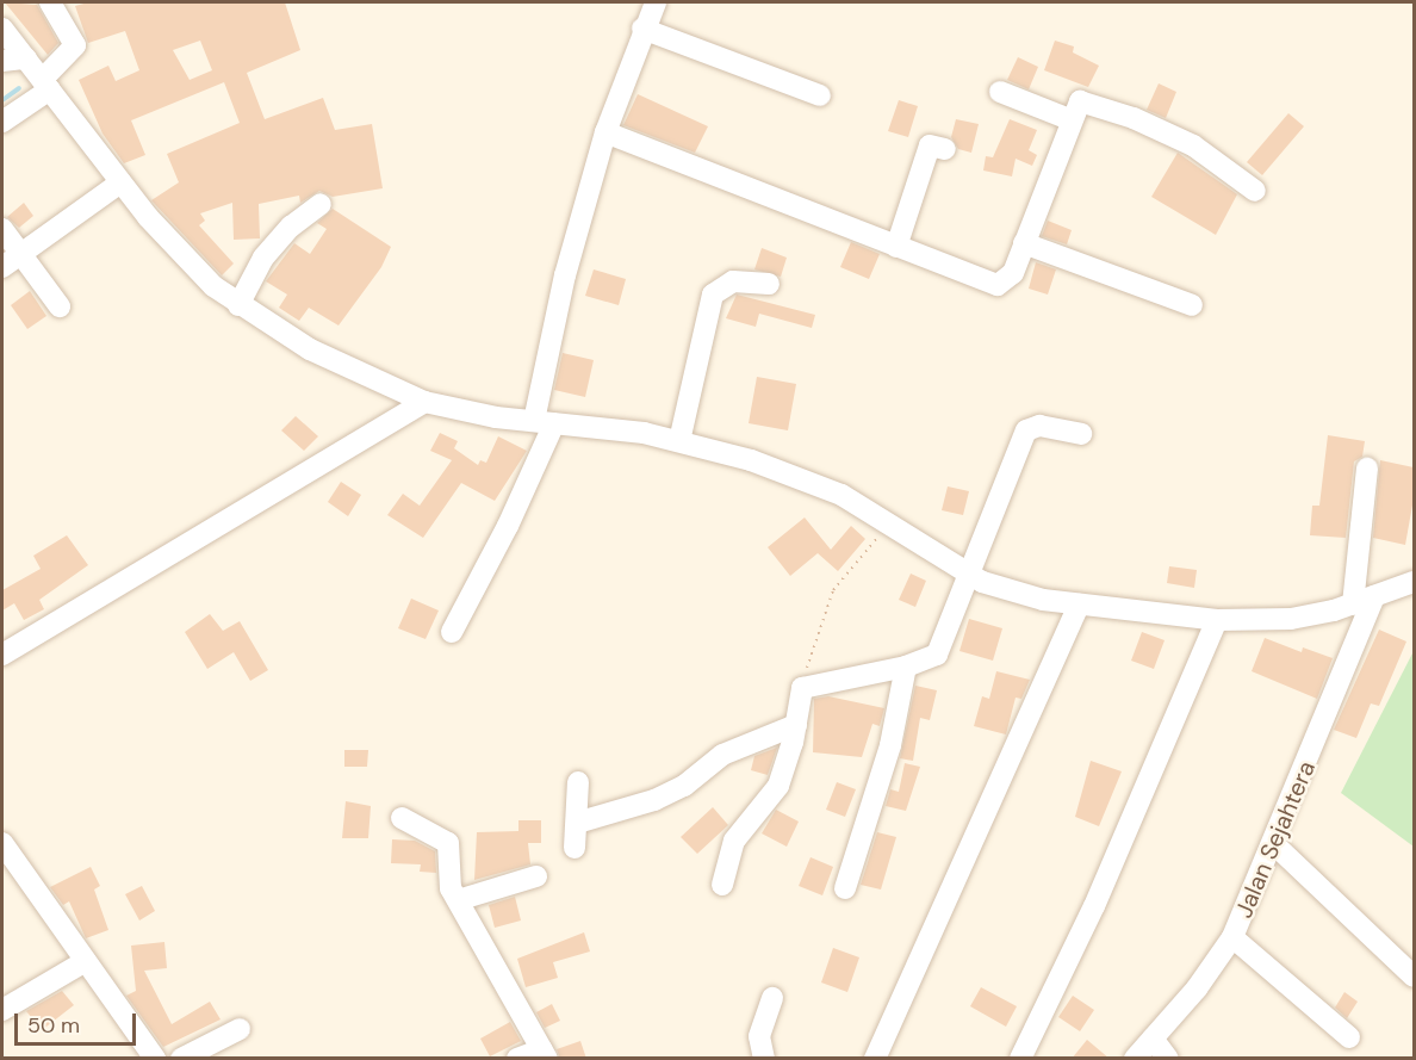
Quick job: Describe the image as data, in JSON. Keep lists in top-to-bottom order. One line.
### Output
{"streets":{"street":["Jalan Sejahtera"]},"scale_bar":"50 m"}
